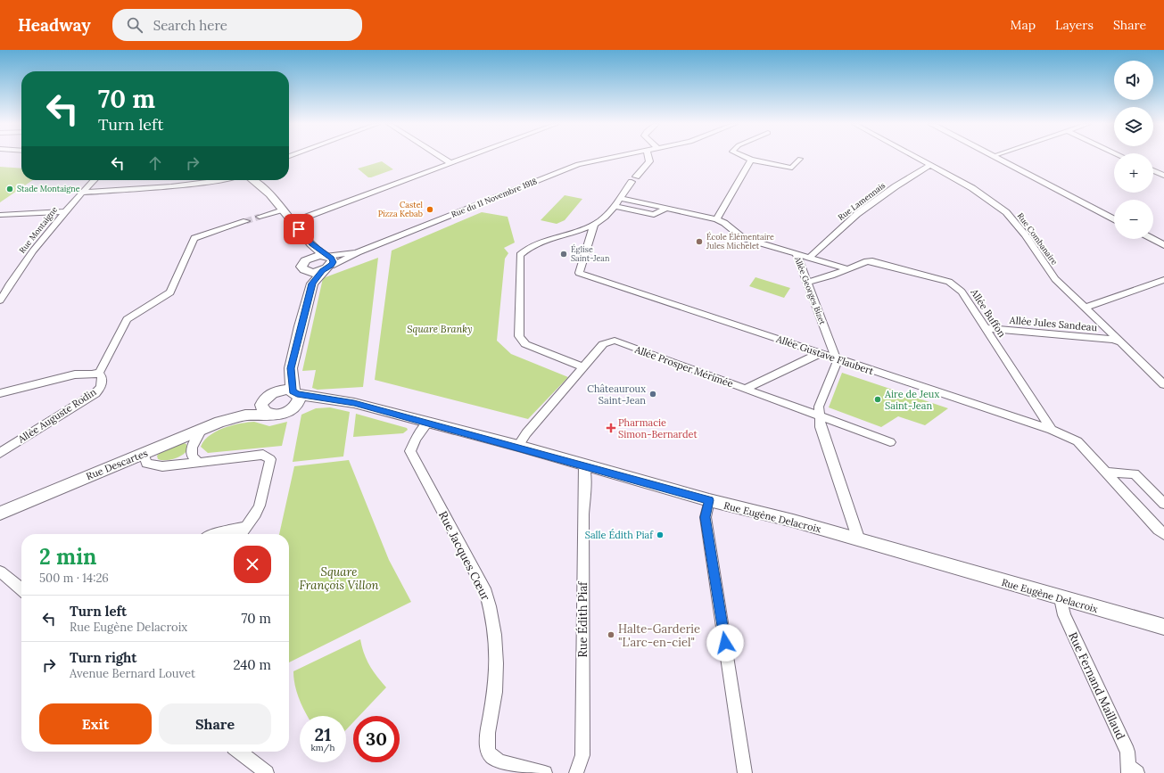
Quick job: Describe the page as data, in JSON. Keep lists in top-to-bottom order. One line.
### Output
{"streets":{"street":["Rue du 11 Novembre 1918","Rue Lamennais","Rue Montaigne","Rue Combanaire","Allée Georges Bizet","Allée Buffon","Allée Jules Sandeau","Allée Gustave Flaubert","Allée Prosper Mérimée","Allée Auguste Rodin","Rue Descartes","Rue Eugène Delacroix","Rue Jacques Cœur","Rue Édith Piaf","Rue Fernand Maillaud"]},"crossings":[["Rue Lamennais","Rue Combanaire"],["Rue Combanaire","Allée Jules Sandeau"],["Allée Georges Bizet","Allée Buffon"],["Allée Georges Bizet","Allée Gustave Flaubert"],["Allée Buffon","Allée Jules Sandeau"],["Allée Buffon","Allée Gustave Flaubert"],["Allée Prosper Mérimée","Rue Eugène Delacroix"],["Rue Descartes","Rue Eugène Delacroix"],["Rue Eugène Delacroix","Rue Jacques Cœur"],["Rue Eugène Delacroix","Rue Édith Piaf"],["Rue Eugène Delacroix","Rue Fernand Maillaud"]],"parks":["Square Branky","Square François Villon"],"places":{"other":["Stade Montaigne","Castel Pizza Kebab","École Élémentaire Jules Michelet","Église Saint-Jean","Châteauroux Saint-Jean","Aire de Jeux Saint-Jean","Salle Édith Piaf","Halte-Garderie \"L'arc-en-ciel\""],"health":["Pharmacie Simon-Bernardet"]},"page":{"header":"Headway","search":"Search here","nav":["Map","Layers","Share"],"map_buttons":["+","−"],"turn":["70 m","Turn left"],"heading":["2 min","500 m · 14:26"],"list":[{"name":"Turn left","note":"Rue Eugène Delacroix","value":"70 m"},{"name":"Turn right","note":"Avenue Bernard Louvet","value":"240 m"}],"buttons":["Exit","Share"],"speed":"21 km/h","limit":"30"}}
